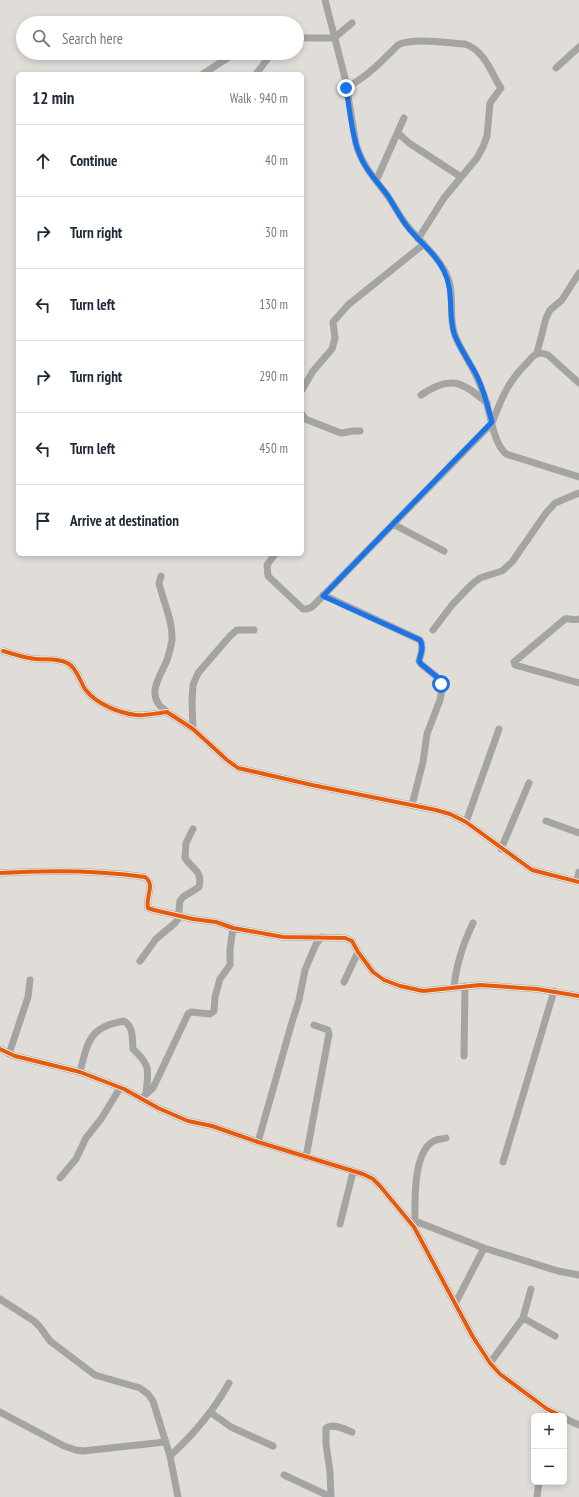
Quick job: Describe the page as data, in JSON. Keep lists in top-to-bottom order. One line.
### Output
{"page":{"search":"Search here","heading":["12 min","Walk · 940 m"],"list":[["Continue","40 m"],["Turn right","30 m"],["Turn left","130 m"],["Turn right","290 m"],["Turn left","450 m"],"Arrive at destination"],"map_buttons":["+","−"]}}
